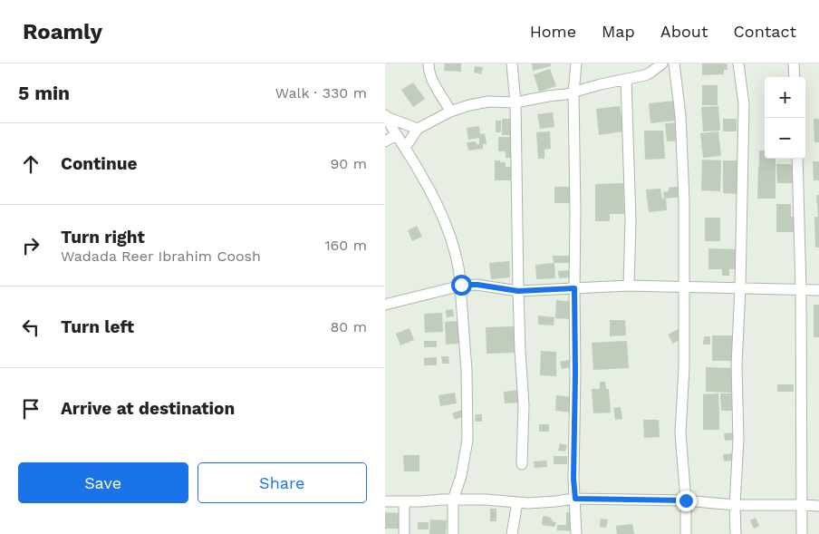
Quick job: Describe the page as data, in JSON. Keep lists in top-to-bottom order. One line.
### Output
{"page":{"header":"Roamly","nav":["Home","Map","About","Contact"],"heading":["5 min","Walk · 330 m"],"map_buttons":["+","−"],"list":[["Continue","90 m"],["Turn right","Wadada Reer Ibrahim Coosh","160 m"],["Turn left","80 m"],"Arrive at destination"],"buttons":["Save","Share"]}}
